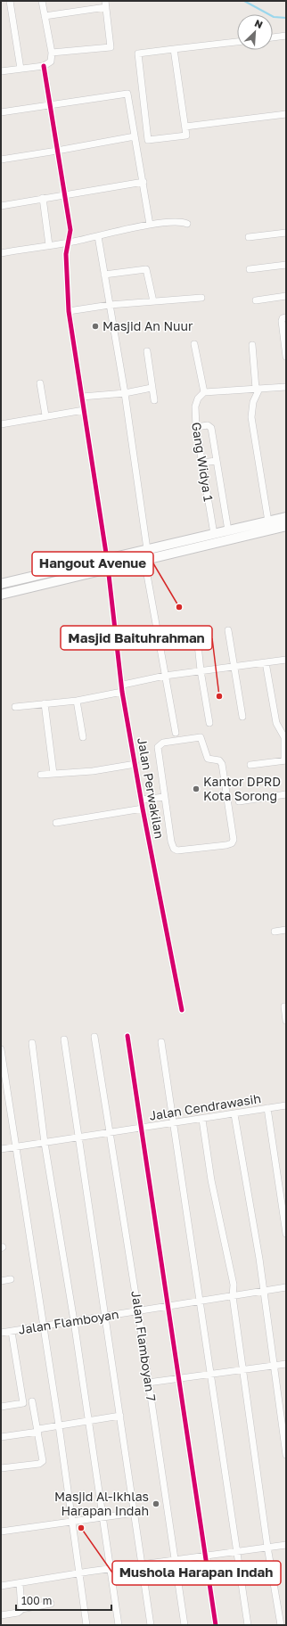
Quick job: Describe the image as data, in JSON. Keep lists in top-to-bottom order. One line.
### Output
{"streets":{"street":["Gang Widya 1","Jalan Perwakilan","Jalan Cendrawasih","Jalan Flamboyan","Jalan Flamboyan 7"]},"crossings":[["Jalan Cendrawasih","Jalan Flamboyan 7"],["Jalan Flamboyan","Jalan Flamboyan 7"]],"places":["Masjid An Nuur","Hangout Avenue","Masjid Baituhrahman","Kantor DPRD Kota Sorong","Masjid Al-Ikhlas Harapan Indah","Mushola Harapan Indah"],"scale_bar":"100 m","north":"top right"}
